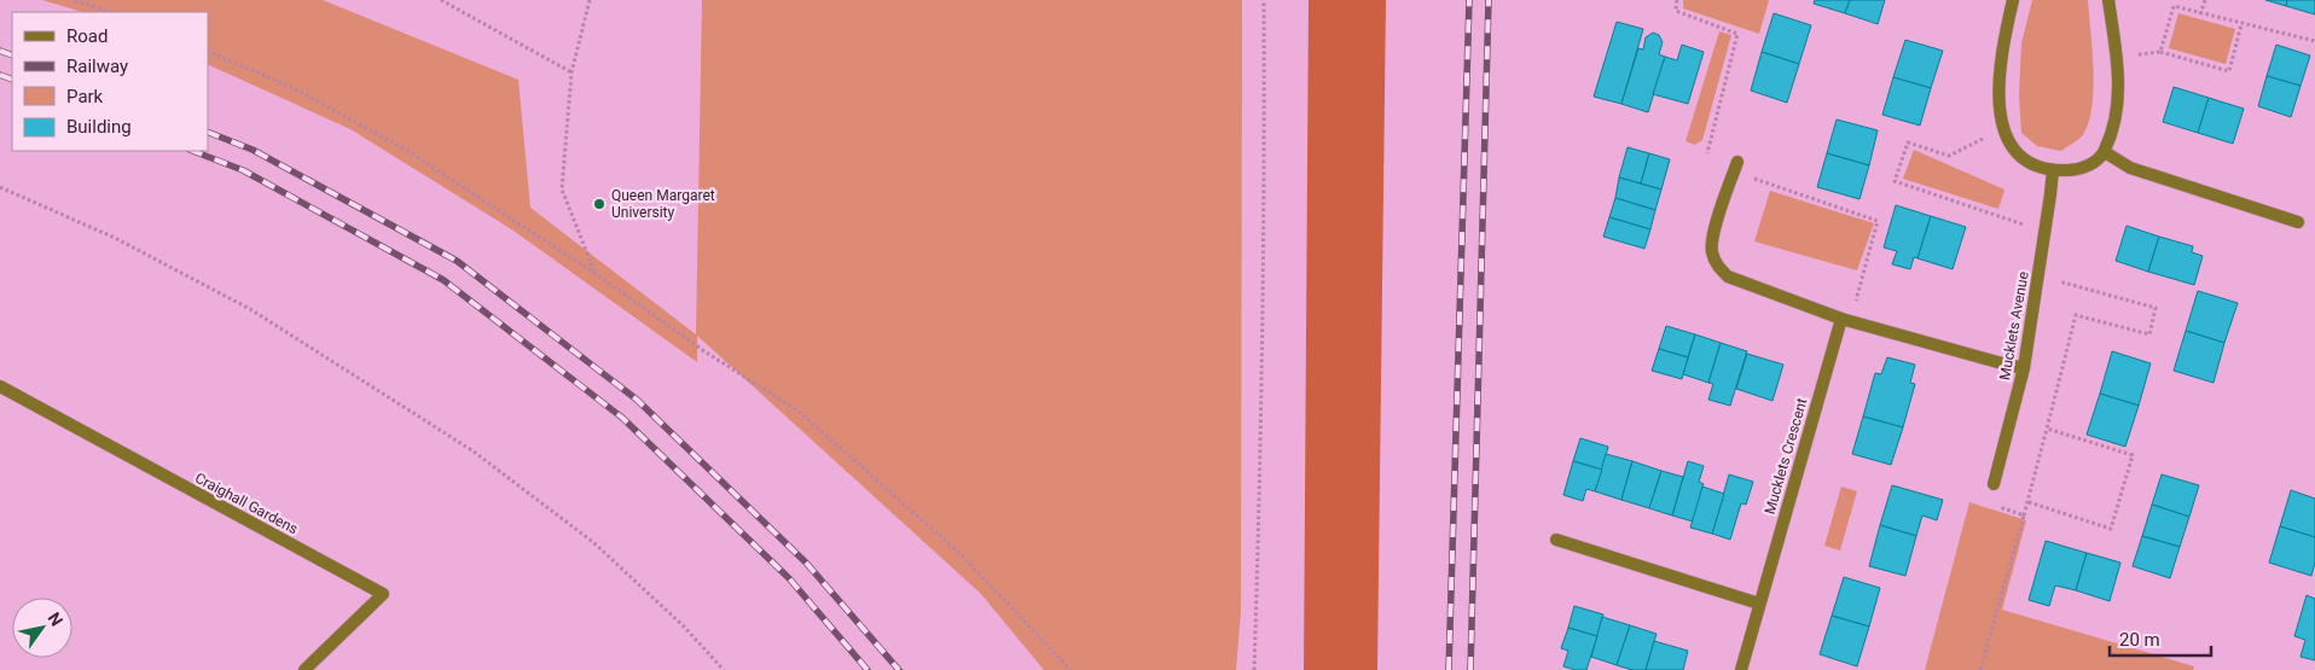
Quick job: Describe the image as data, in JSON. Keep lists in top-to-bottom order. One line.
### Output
{"streets":{"street":["Mucklets Avenue","Mucklets Crescent","Craighall Gardens"]},"places":["Queen Margaret University"],"legend":["Road","Railway","Park","Building"],"scale_bar":"20 m","north":"top right"}
